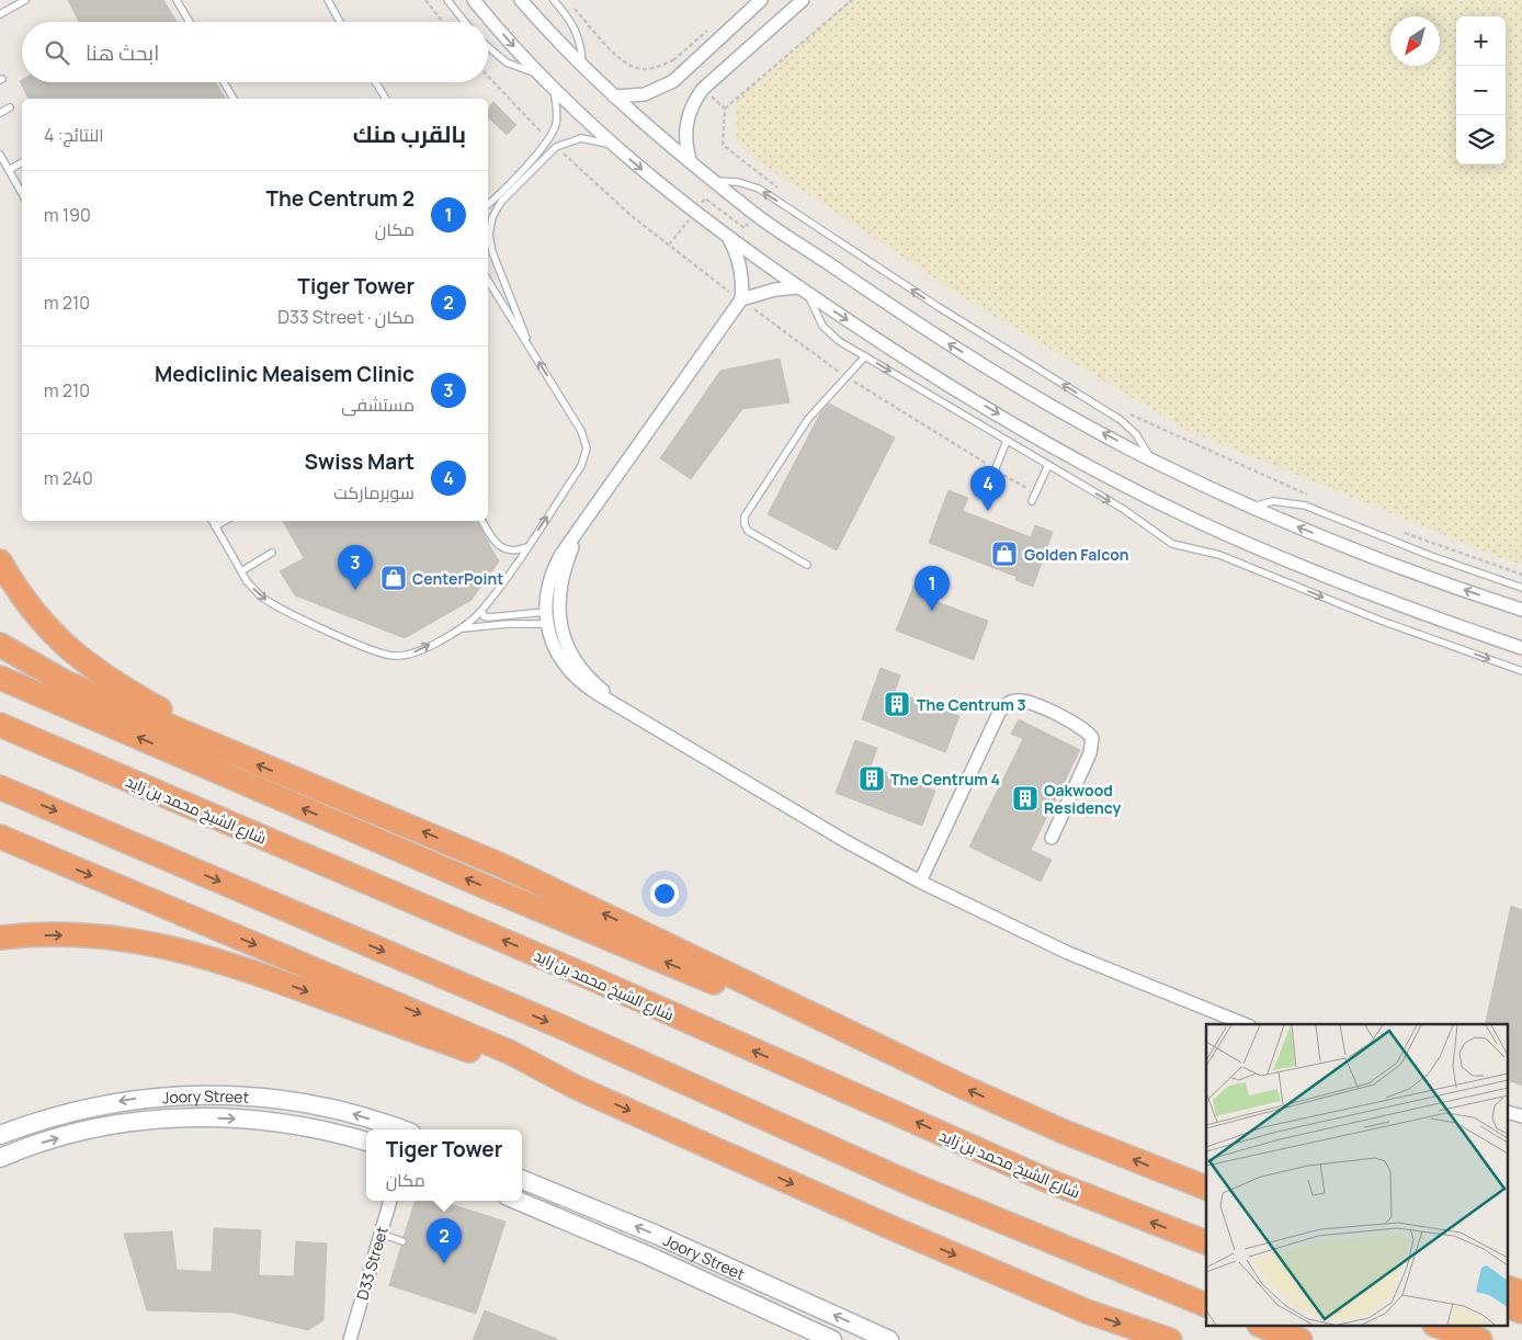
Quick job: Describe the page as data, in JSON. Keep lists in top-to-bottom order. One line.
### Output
{"streets":{"highway":["شارع الشيخ محمد بن زايد"],"street":["Joory Street","D33 Street"]},"places":{"shop":["Golden Falcon","CenterPoint"],"building":["The Centrum 3","The Centrum 4","Oakwood Residency"]},"north":"bottom left","page":{"map_buttons":["+","−"],"search":"ابحث هنا","heading":["بالقرب منك","النتائج: 4"],"list":[{"mark":"1","name":"The Centrum 2","note":"مكان","value":"190 m"},{"mark":"2","name":"Tiger Tower","note":"مكان · D33 Street","value":"210 m"},{"mark":"3","name":"Mediclinic Meaisem Clinic","note":"مستشفى","value":"210 m"},{"mark":"4","name":"Swiss Mart","note":"سوبرماركت","value":"240 m"}],"pins":["4","3","1","2"],"popup":["Tiger Tower","مكان"]}}
